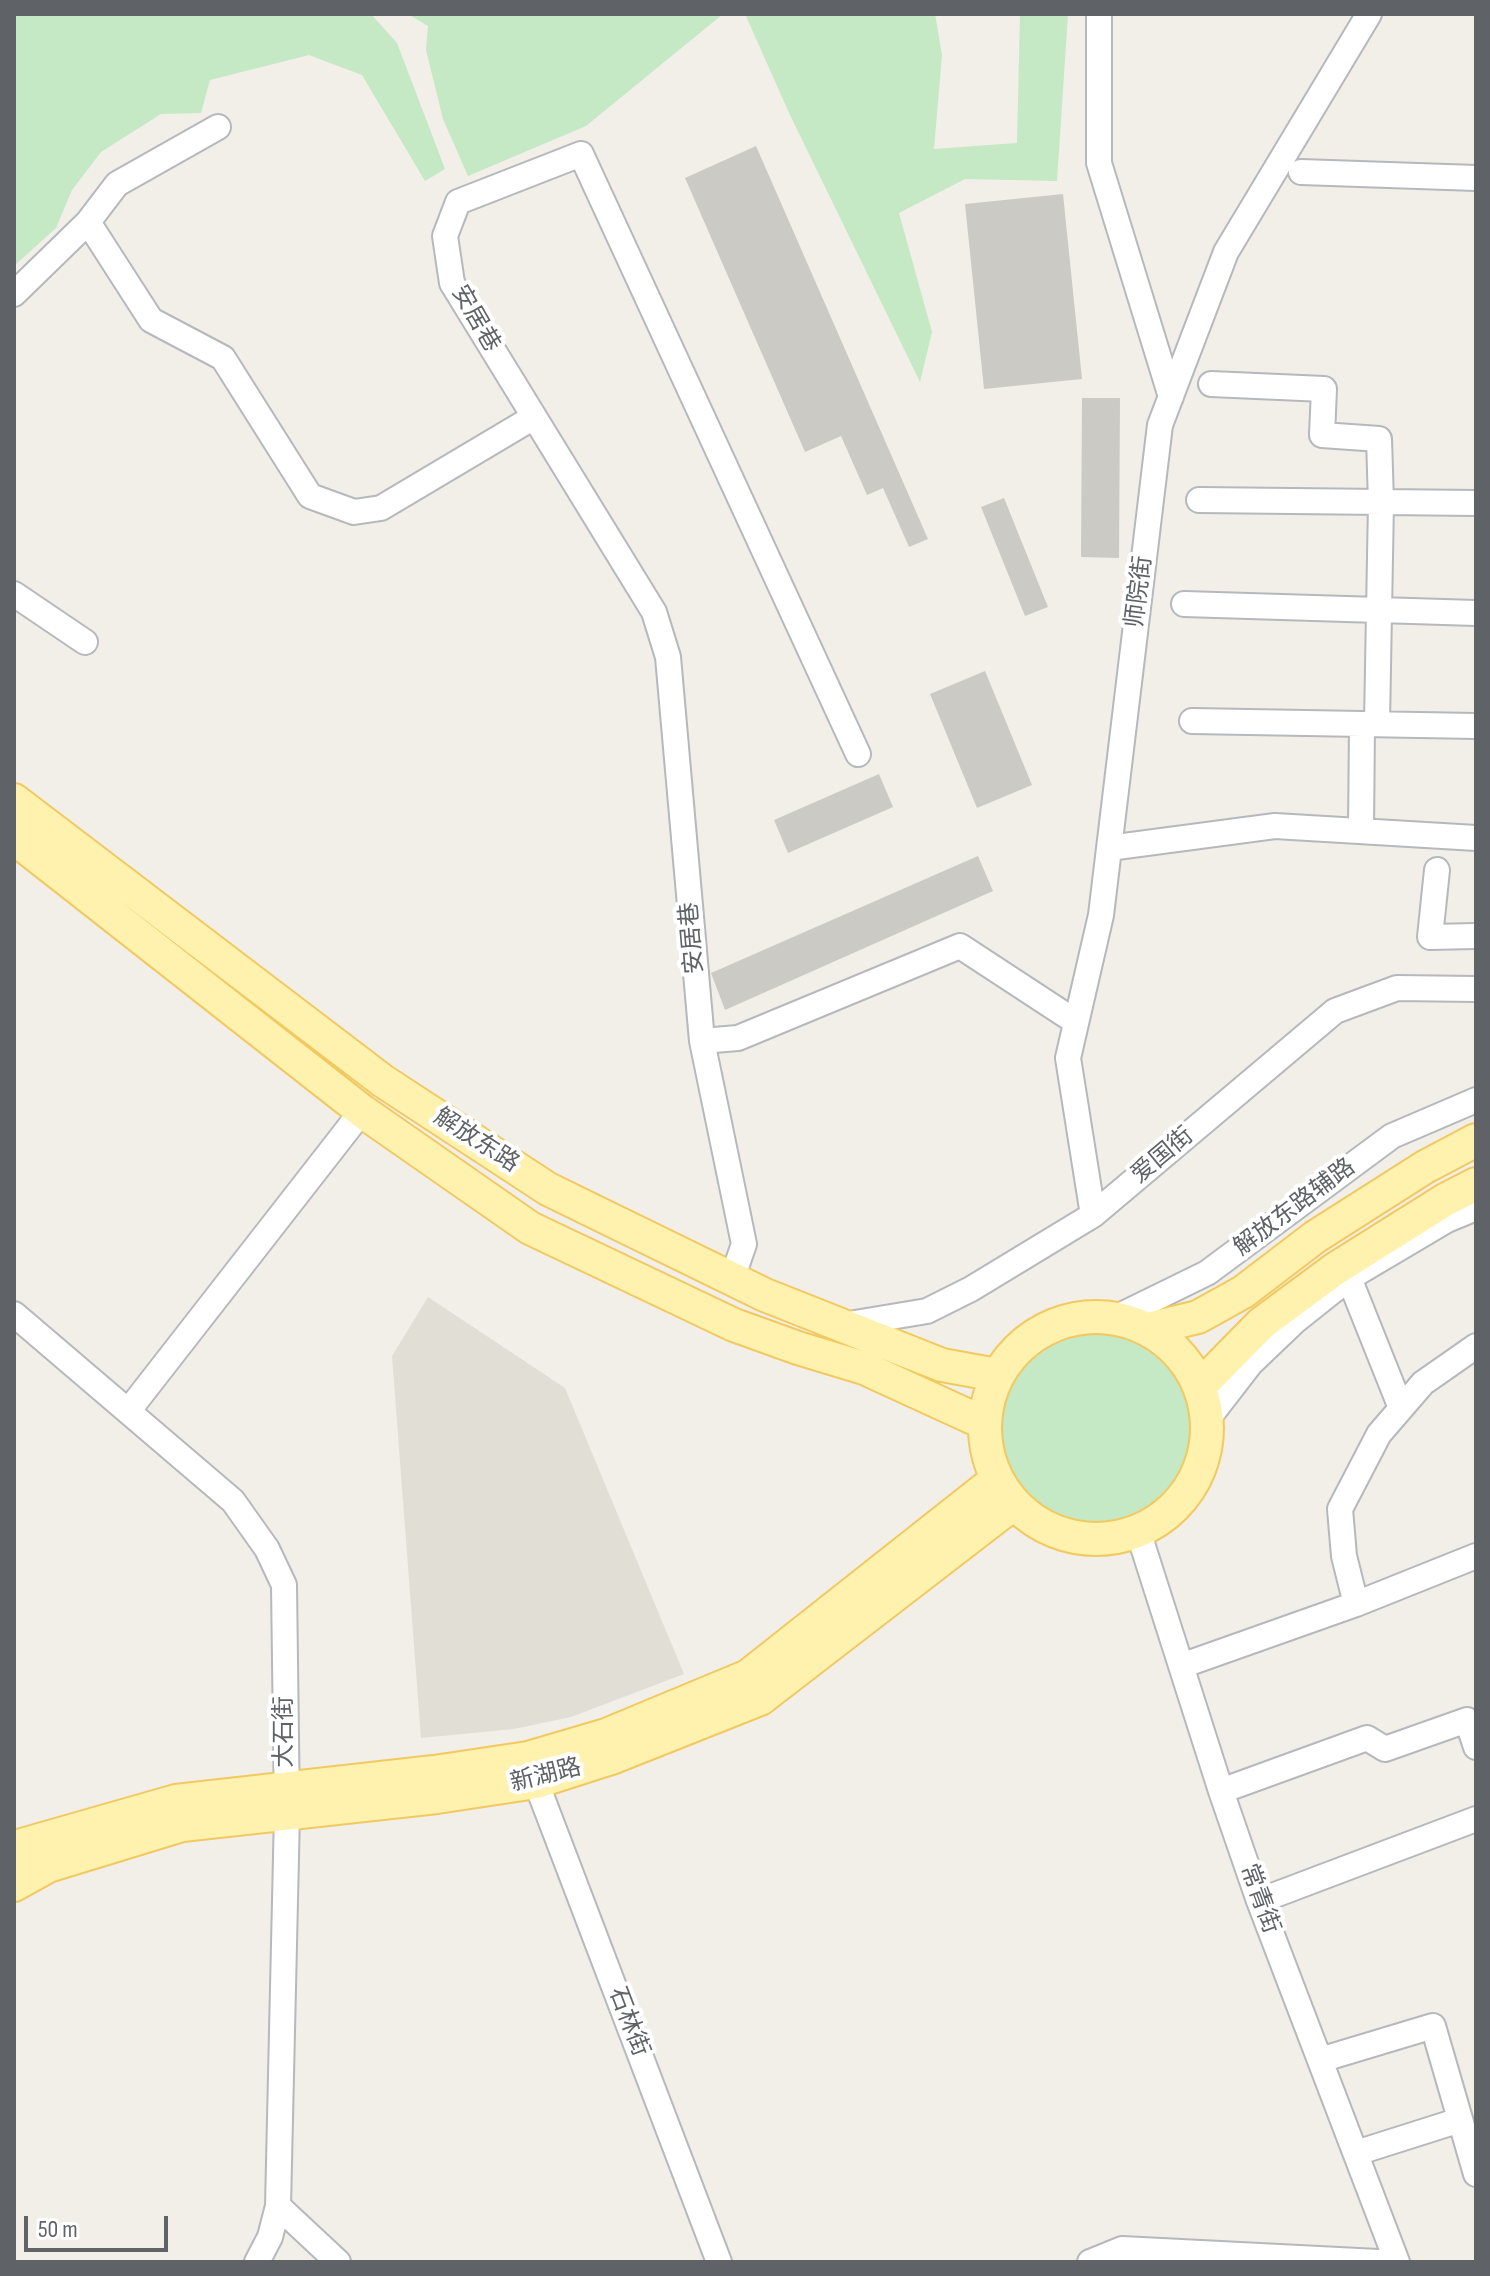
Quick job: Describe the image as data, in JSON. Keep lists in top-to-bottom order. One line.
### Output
{"streets":{"main road":["解放东路","新湖路"],"street":["安居巷","师院街","爱国街","解放东路辅路","大石街","常青街","石林街"]},"crossings":[["安居巷","解放东路"],["师院街","爱国街"],["解放东路","爱国街"],["解放东路","解放东路辅路"],["解放东路","新湖路"],["解放东路","常青街"],["解放东路辅路","新湖路"],["解放东路辅路","常青街"],["大石街","新湖路"],["新湖路","常青街"],["新湖路","石林街"]],"scale_bar":"50 m"}
